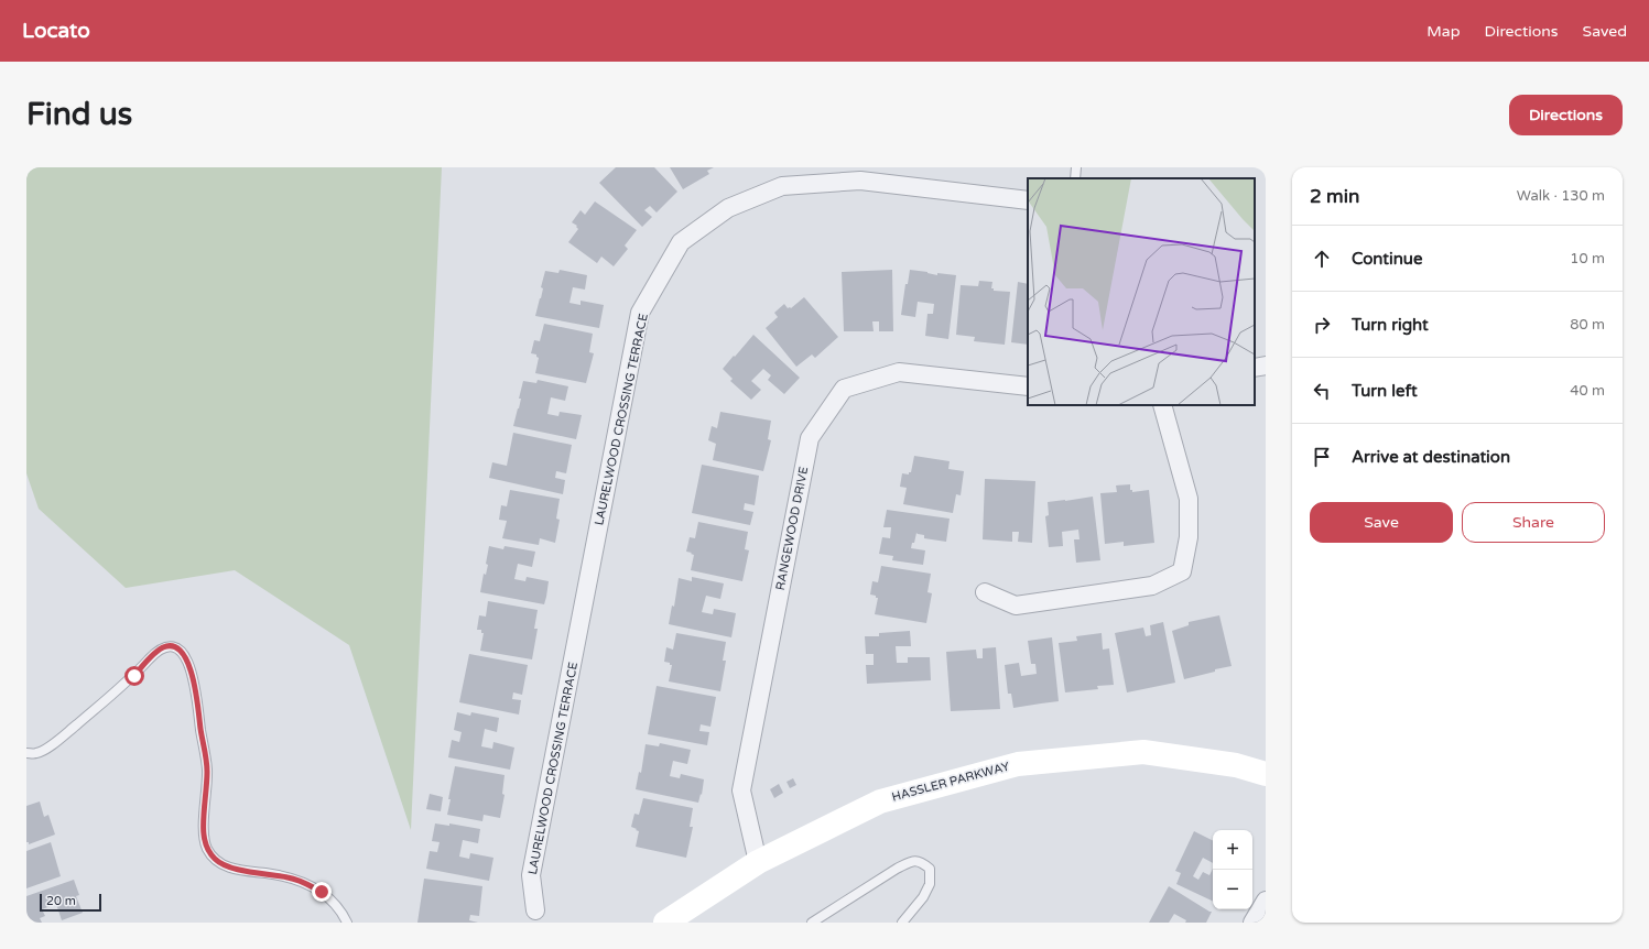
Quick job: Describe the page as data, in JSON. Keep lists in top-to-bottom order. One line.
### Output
{"streets":{"street":["LAURELWOOD CROSSING TERRACE","RANGEWOOD DRIVE","HASSLER PARKWAY"]},"crossings":[["RANGEWOOD DRIVE","HASSLER PARKWAY"]],"scale_bar":"20 m","page":{"header":"Locato","nav":["Map","Directions","Saved"],"buttons":["Directions",["Save","Share"]],"title":"Find us","heading":["2 min","Walk · 130 m"],"list":[["Continue","10 m"],["Turn right","80 m"],["Turn left","40 m"],"Arrive at destination"],"map_buttons":["+","−"],"scale":"20 m"}}
